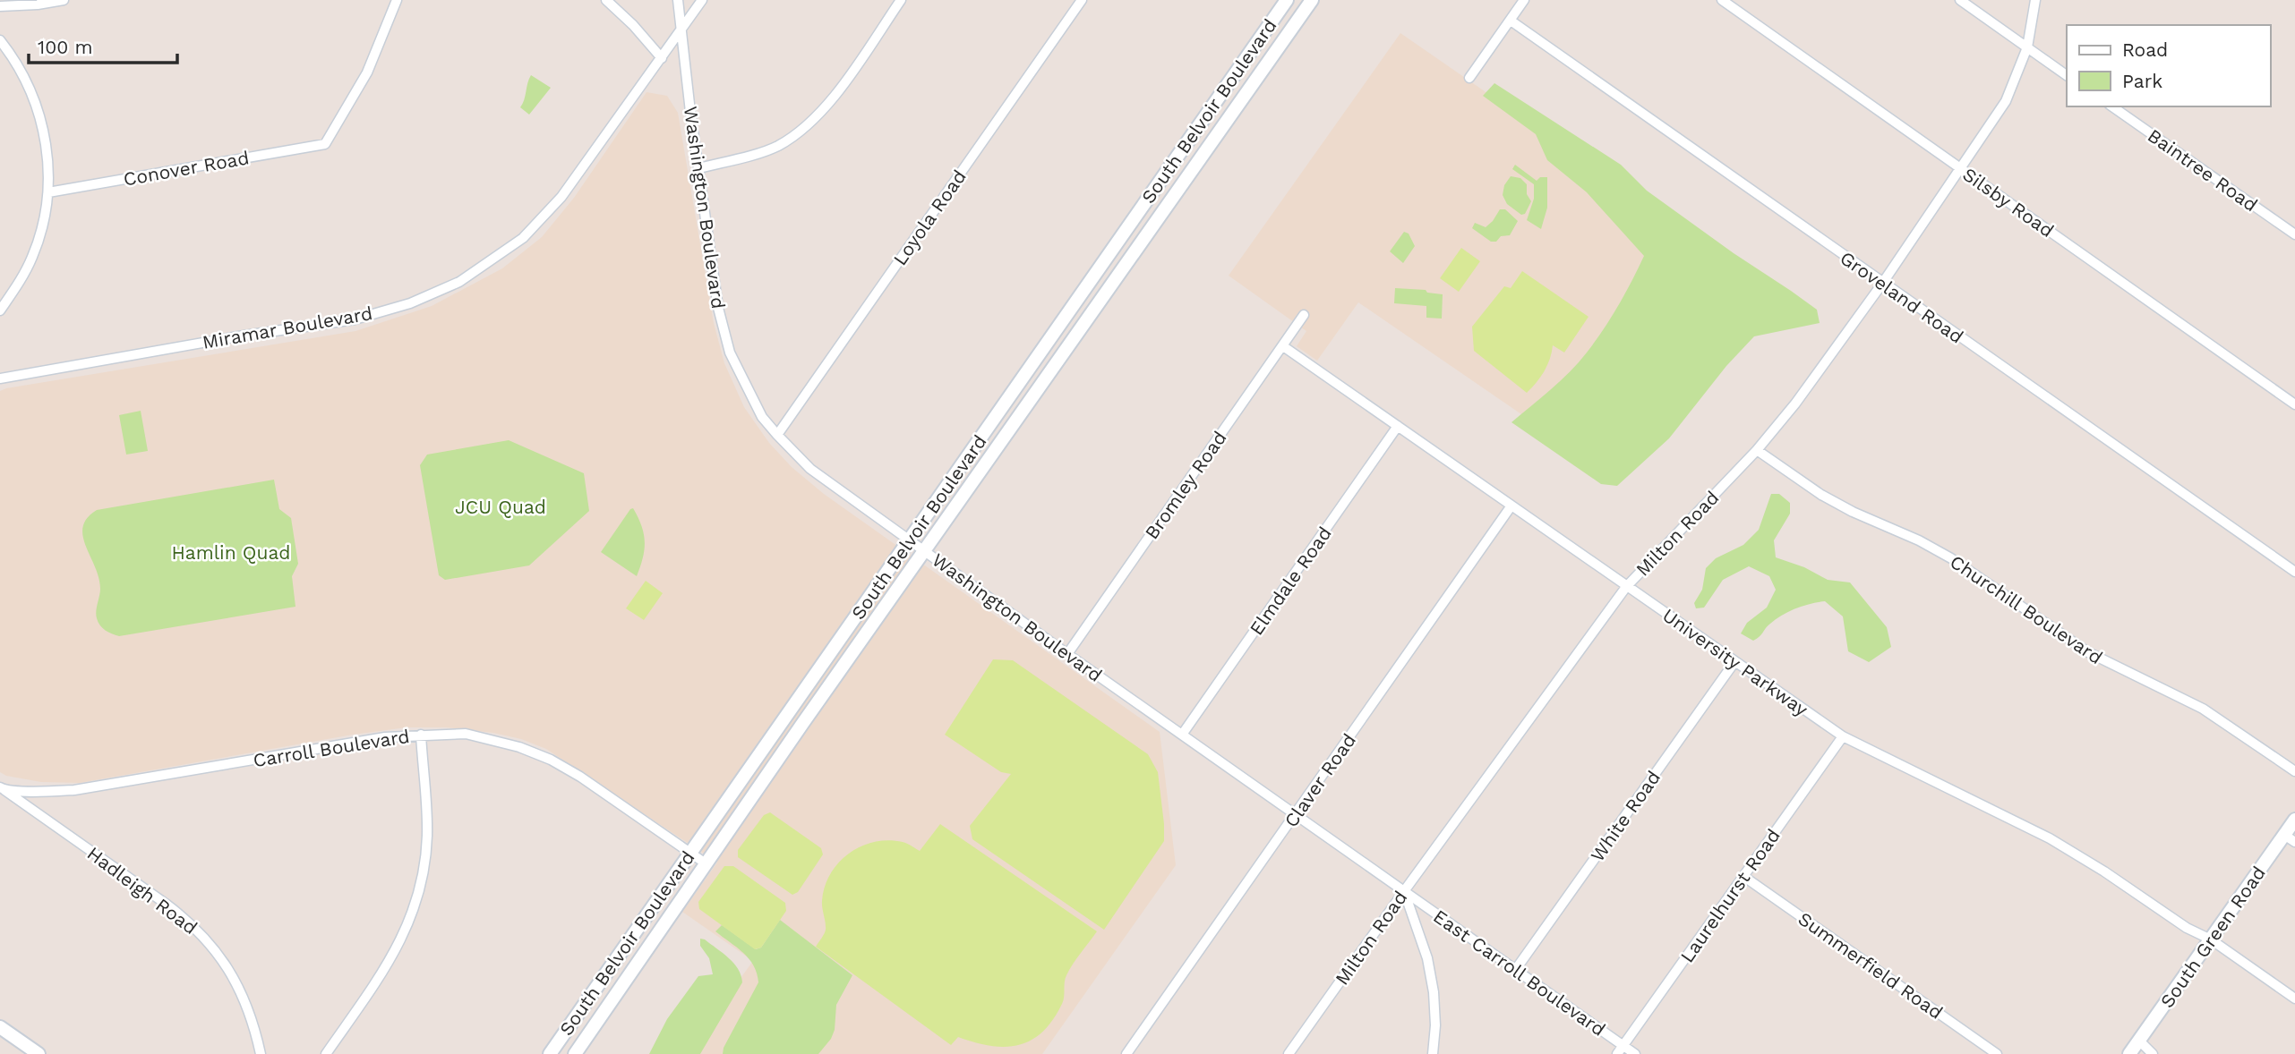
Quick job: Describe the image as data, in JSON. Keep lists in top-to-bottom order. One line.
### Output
{"streets":{"street":["South Belvoir Boulevard","Conover Road","Baintree Road","Silsby Road","Washington Boulevard","Loyola Road","Groveland Road","Miramar Boulevard","Bromley Road","Milton Road","Elmdale Road","Churchill Boulevard","University Parkway","Carroll Boulevard","Claver Road","White Road","Hadleigh Road","Laurelhurst Road","South Green Road","Summerfield Road","East Carroll Boulevard"]},"crossings":[["South Belvoir Boulevard","Washington Boulevard"],["South Belvoir Boulevard","Carroll Boulevard"],["Silsby Road","Milton Road"],["Washington Boulevard","Loyola Road"],["Washington Boulevard","Miramar Boulevard"],["Washington Boulevard","Bromley Road"],["Washington Boulevard","Milton Road"],["Washington Boulevard","Elmdale Road"],["Washington Boulevard","Claver Road"],["Washington Boulevard","East Carroll Boulevard"],["Groveland Road","Milton Road"],["Bromley Road","University Parkway"],["Milton Road","Churchill Boulevard"],["Milton Road","University Parkway"],["Milton Road","East Carroll Boulevard"],["Elmdale Road","University Parkway"],["University Parkway","Claver Road"],["University Parkway","White Road"],["University Parkway","Laurelhurst Road"],["University Parkway","South Green Road"],["Carroll Boulevard","Hadleigh Road"],["White Road","East Carroll Boulevard"],["Laurelhurst Road","Summerfield Road"],["Laurelhurst Road","East Carroll Boulevard"]],"parks":["JCU Quad","Hamlin Quad"],"legend":["Road","Park"],"scale_bar":"100 m"}
